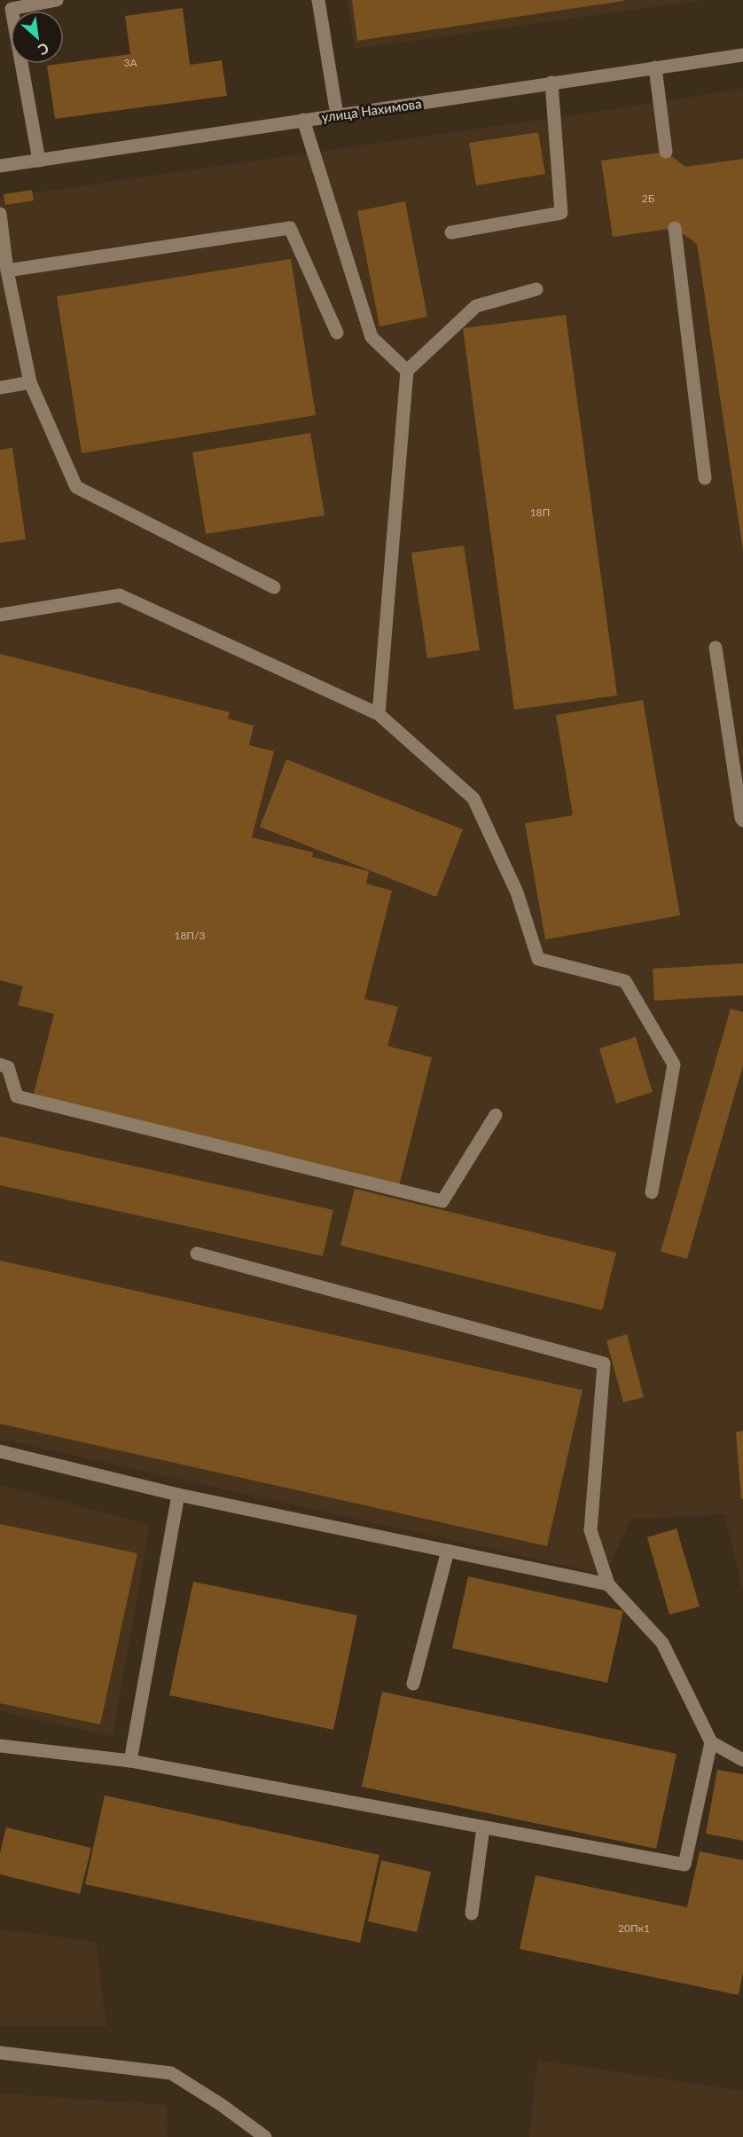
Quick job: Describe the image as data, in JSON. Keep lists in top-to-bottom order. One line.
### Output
{"streets":{"street":["улица Нахимова"]},"house_numbers":["3А","2Б","18П","18П/3","20Пк1"],"north":"bottom right"}
